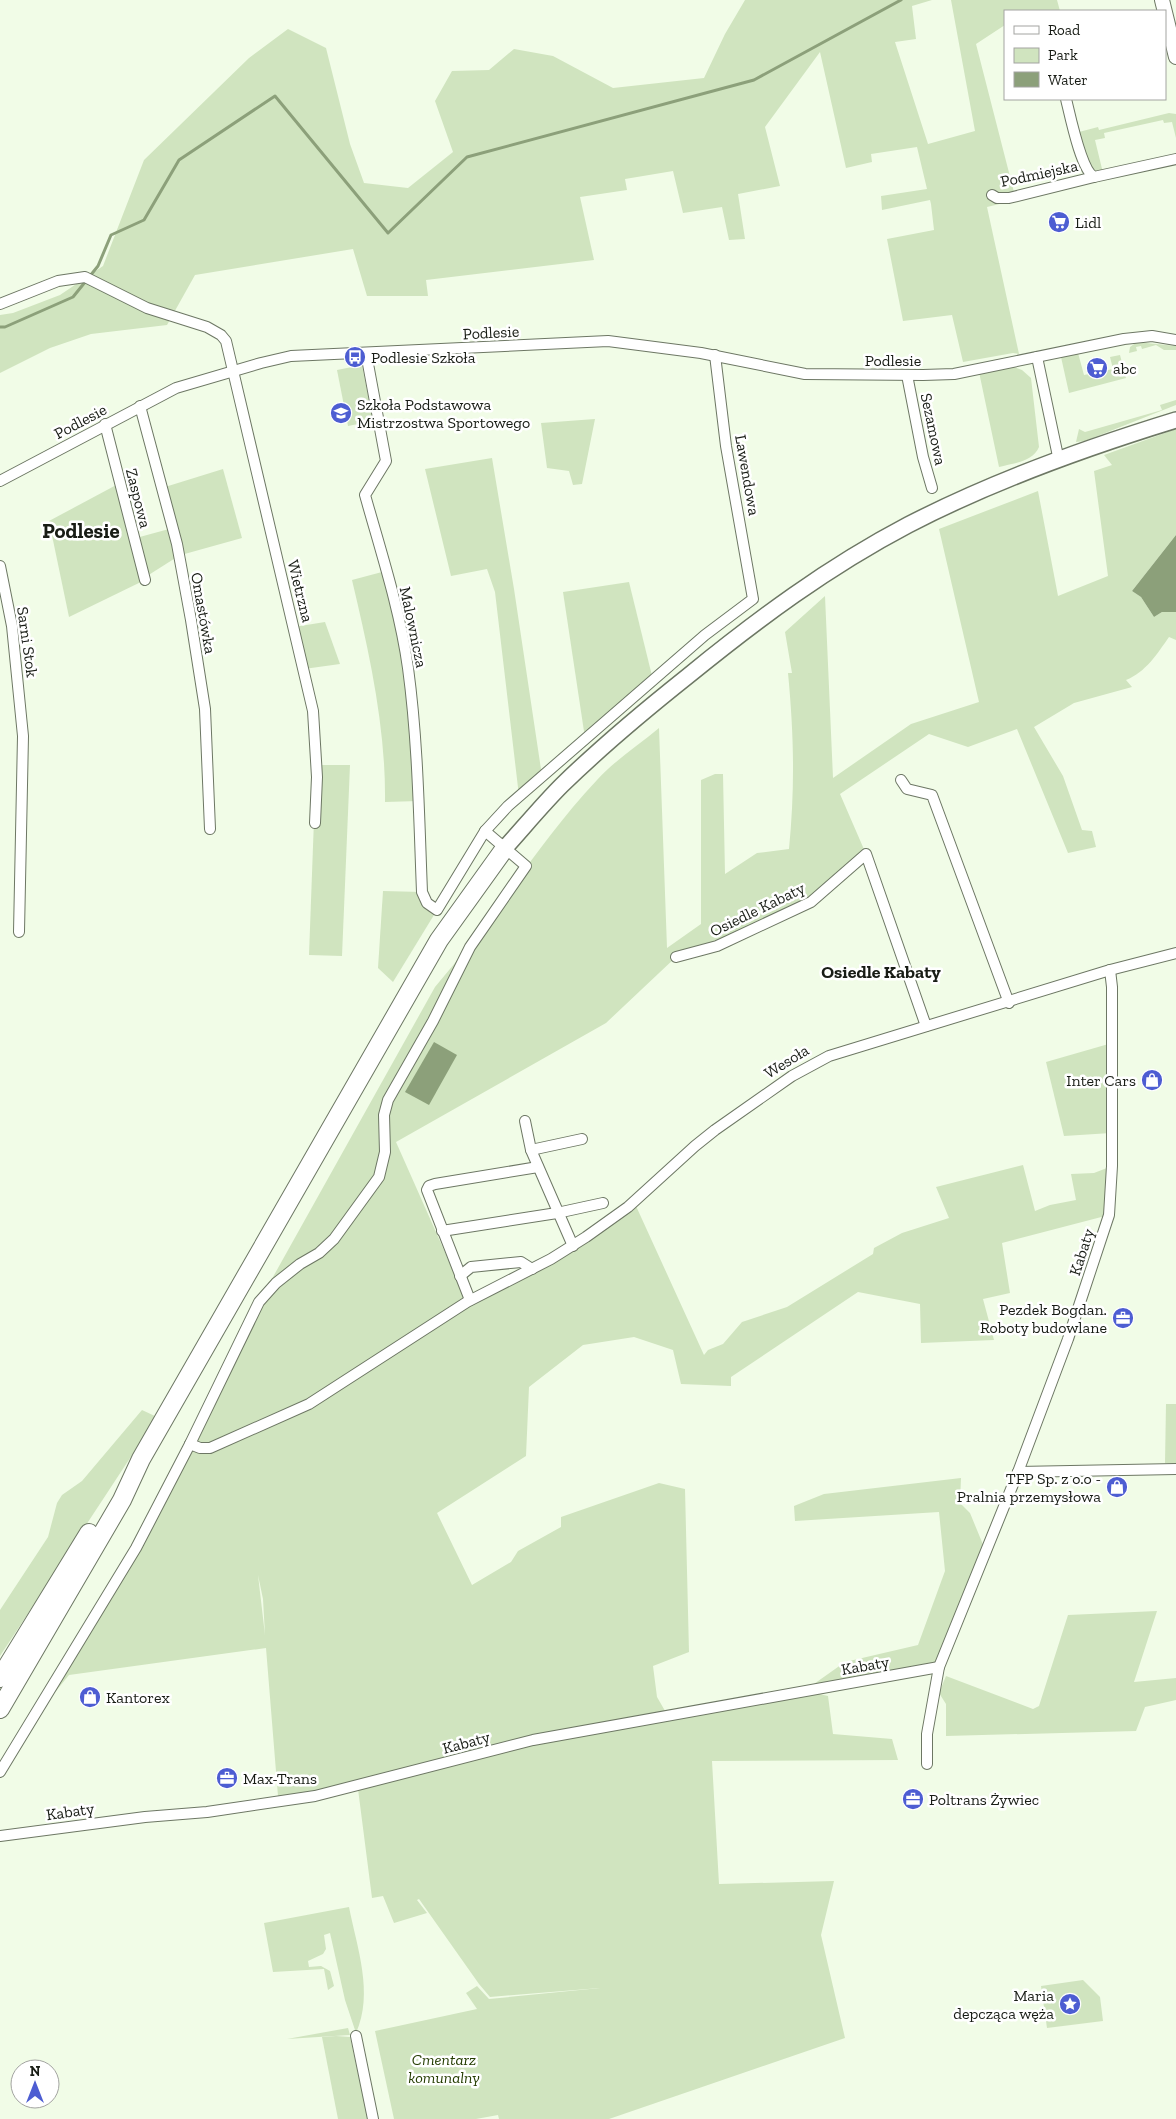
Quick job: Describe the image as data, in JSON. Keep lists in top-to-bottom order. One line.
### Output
{"streets":{"street":["Podmiejska","Podlesie","Sezamowa","Lawendowa","Zaspowa","Wietrzna","Omastówka","Malownicza","Sarni Stok","Osiedle Kabaty","Wesoła","Kabaty"]},"crossings":[["Podlesie","Sezamowa"],["Podlesie","Lawendowa"],["Podlesie","Zaspowa"],["Podlesie","Wietrzna"],["Podlesie","Omastówka"],["Podlesie","Malownicza"],["Lawendowa","Malownicza"],["Osiedle Kabaty","Wesoła"],["Wesoła","Kabaty"]],"districts":["Podlesie","Osiedle Kabaty"],"parks":["Cmentarz komunalny"],"places":{"supermarket":["Lidl","abc"],"bus stop":["Podlesie Szkoła"],"school or university":["Szkoła Podstawowa Mistrzostwa Sportowego"],"shop":["Inter Cars","TFP Sp. z o.o - Pralnia przemysłowa","Kantorex"],"office":["Pezdek Bogdan. Roboty budowlane","Max-Trans","Poltrans Żywiec"],"place":["Maria depcząca węża"]},"legend":["Road","Park","Water"],"north":"top"}
